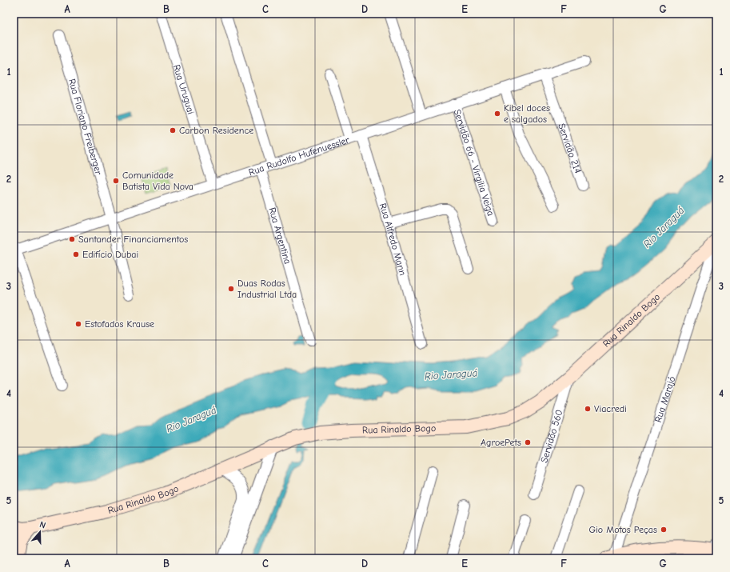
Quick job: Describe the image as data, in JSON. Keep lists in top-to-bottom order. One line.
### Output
{"streets":{"main road":["Rua Rinaldo Bogo"],"street":["Rua Uruguai","Rua Floriano Freiberger","Servidão 214","Rua Rudolfo Hufenuessler","Servidão 66 - Virgilia Veiga","Rua Argentina","Rua Alfredo Mann","Rua Marajó","Servidão 560"]},"crossings":[["Rua Uruguai","Rua Rudolfo Hufenuessler"],["Rua Floriano Freiberger","Rua Rudolfo Hufenuessler"],["Servidão 214","Rua Rudolfo Hufenuessler"],["Rua Rudolfo Hufenuessler","Servidão 66 - Virgilia Veiga"],["Rua Rudolfo Hufenuessler","Rua Argentina"],["Rua Rudolfo Hufenuessler","Rua Alfredo Mann"],["Rua Rinaldo Bogo","Rua Marajó"],["Rua Rinaldo Bogo","Servidão 560"]],"water":["Rio Jaraguá"],"places":["Kibel doces e salgados","Carbon Residence","Comunidade Batista Vida Nova","Santander Financiamentos","Edifício Dubai","Duas Rodas Industrial Ltda","Estofados Krause","Viacredi","AgroePets","Gio Motos Peças"],"north":"top","grid":{"columns":["A","B","C","D","E","F","G"],"rows":["1","2","3","4","5"]}}
